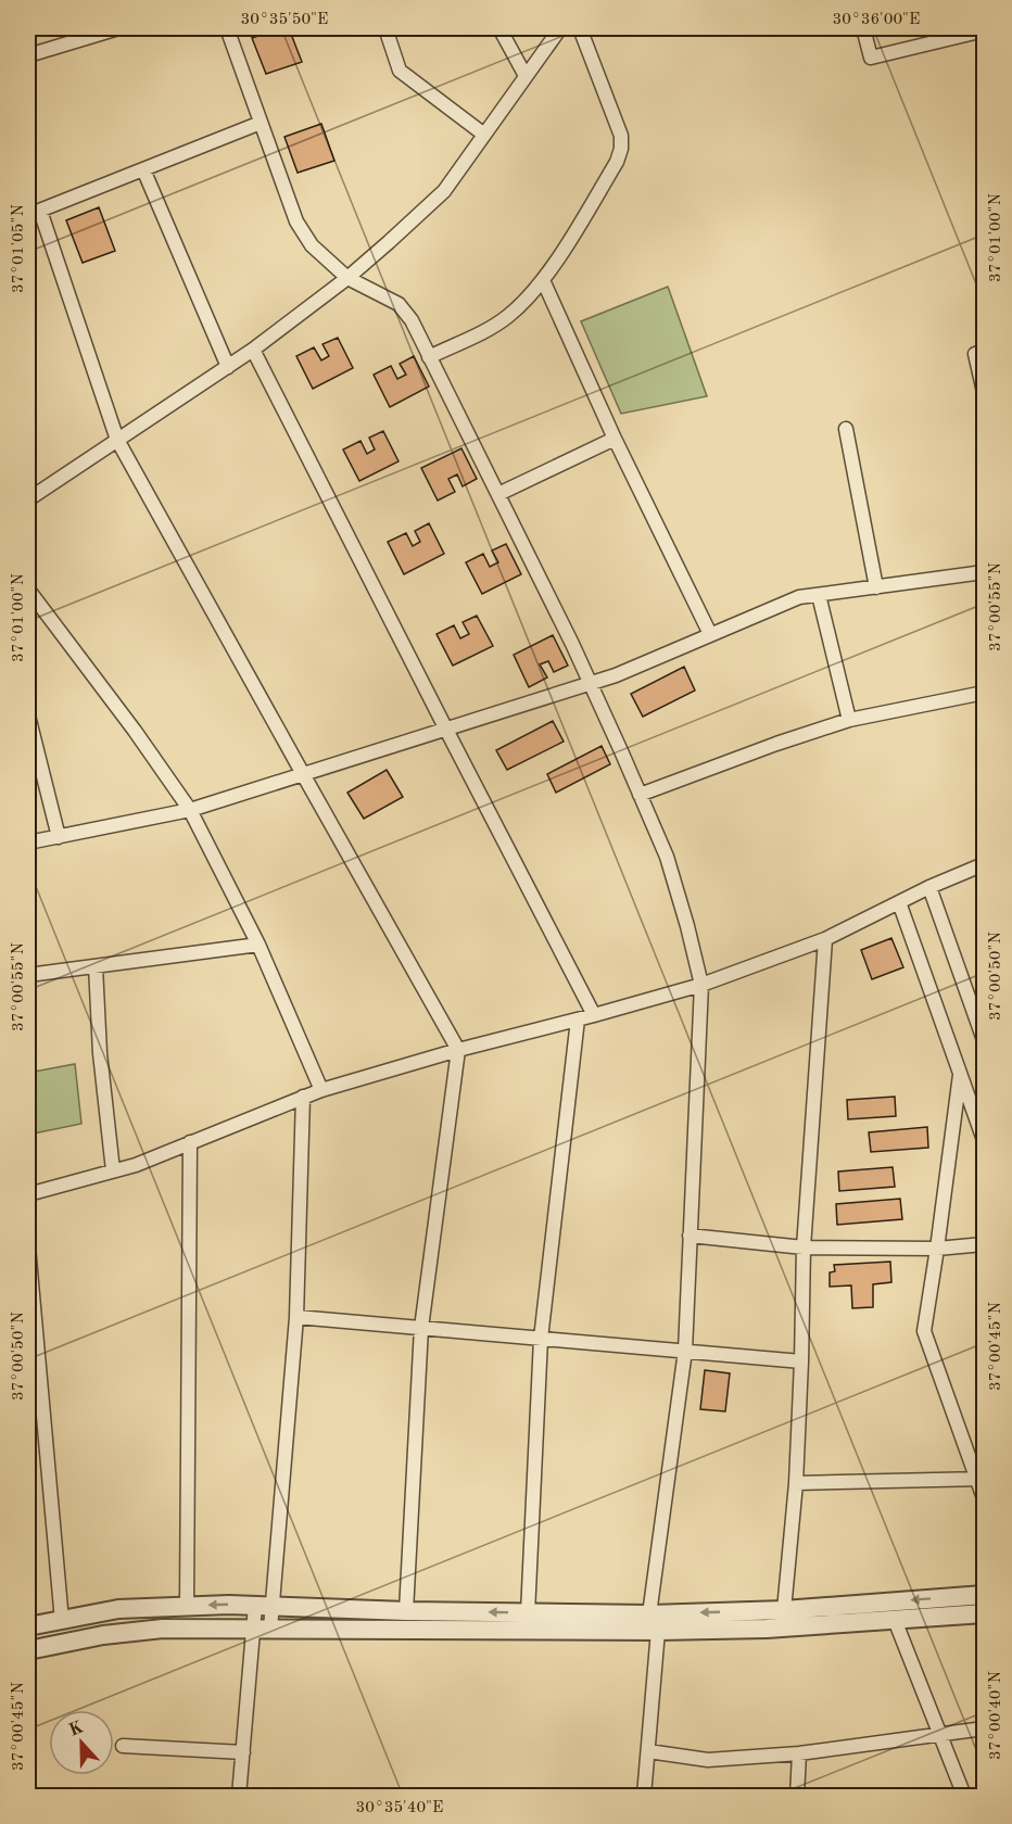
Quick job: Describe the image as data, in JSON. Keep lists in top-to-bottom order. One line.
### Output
{"north":"top","coordinates":["30°35'50\"E","30°36'00\"E","37°01'00\"N","37°01'05\"N","37°00'55\"N","37°00'50\"N","37°00'45\"N","37°00'40\"N","30°35'40\"E"]}
